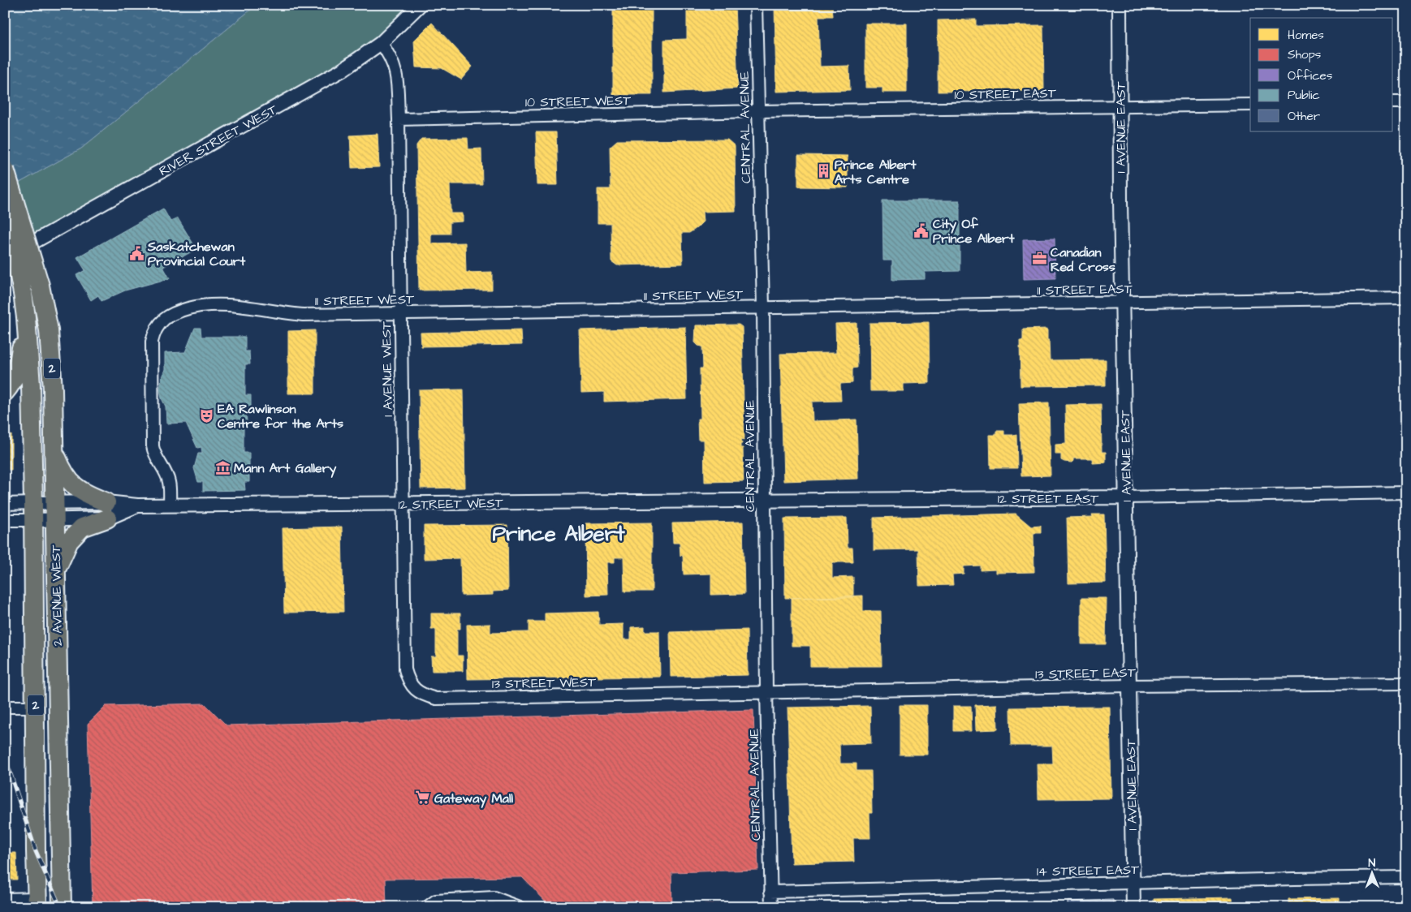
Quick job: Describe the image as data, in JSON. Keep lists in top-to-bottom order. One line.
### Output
{"streets":{"highway":["2","2 AVENUE WEST"],"street":["10 STREET EAST","10 STREET WEST","CENTRAL AVENUE","1 AVENUE EAST","RIVER STREET WEST","11 STREET EAST","11 STREET WEST","1 AVENUE WEST","12 STREET EAST","12 STREET WEST","13 STREET EAST","13 STREET WEST","14 STREET EAST"]},"crossings":[["10 STREET EAST","10 STREET WEST"],["10 STREET EAST","CENTRAL AVENUE"],["10 STREET EAST","1 AVENUE EAST"],["10 STREET WEST","CENTRAL AVENUE"],["10 STREET WEST","1 AVENUE WEST"],["CENTRAL AVENUE","11 STREET EAST"],["CENTRAL AVENUE","11 STREET WEST"],["CENTRAL AVENUE","12 STREET EAST"],["CENTRAL AVENUE","12 STREET WEST"],["CENTRAL AVENUE","13 STREET EAST"],["CENTRAL AVENUE","13 STREET WEST"],["CENTRAL AVENUE","14 STREET EAST"],["1 AVENUE EAST","11 STREET EAST"],["1 AVENUE EAST","12 STREET EAST"],["1 AVENUE EAST","13 STREET EAST"],["1 AVENUE EAST","14 STREET EAST"],["RIVER STREET WEST","1 AVENUE WEST"],["11 STREET EAST","11 STREET WEST"],["11 STREET WEST","1 AVENUE WEST"],["11 STREET WEST","12 STREET WEST"],["2","2 AVENUE WEST"],["1 AVENUE WEST","12 STREET WEST"],["1 AVENUE WEST","13 STREET WEST"],["12 STREET EAST","12 STREET WEST"],["12 STREET WEST","2 AVENUE WEST"],["13 STREET EAST","13 STREET WEST"]],"districts":["Prince Albert"],"places":{"building":["Prince Albert Arts Centre"],"public building":["City Of Prince Albert","Saskatchewan Provincial Court"],"office":["Canadian Red Cross"],"theatre":["EA Rawlinson Centre for the Arts"],"museum":["Mann Art Gallery"],"supermarket":["Gateway Mall"]},"legend":["Homes","Shops","Offices","Public","Other"],"north":"top"}
